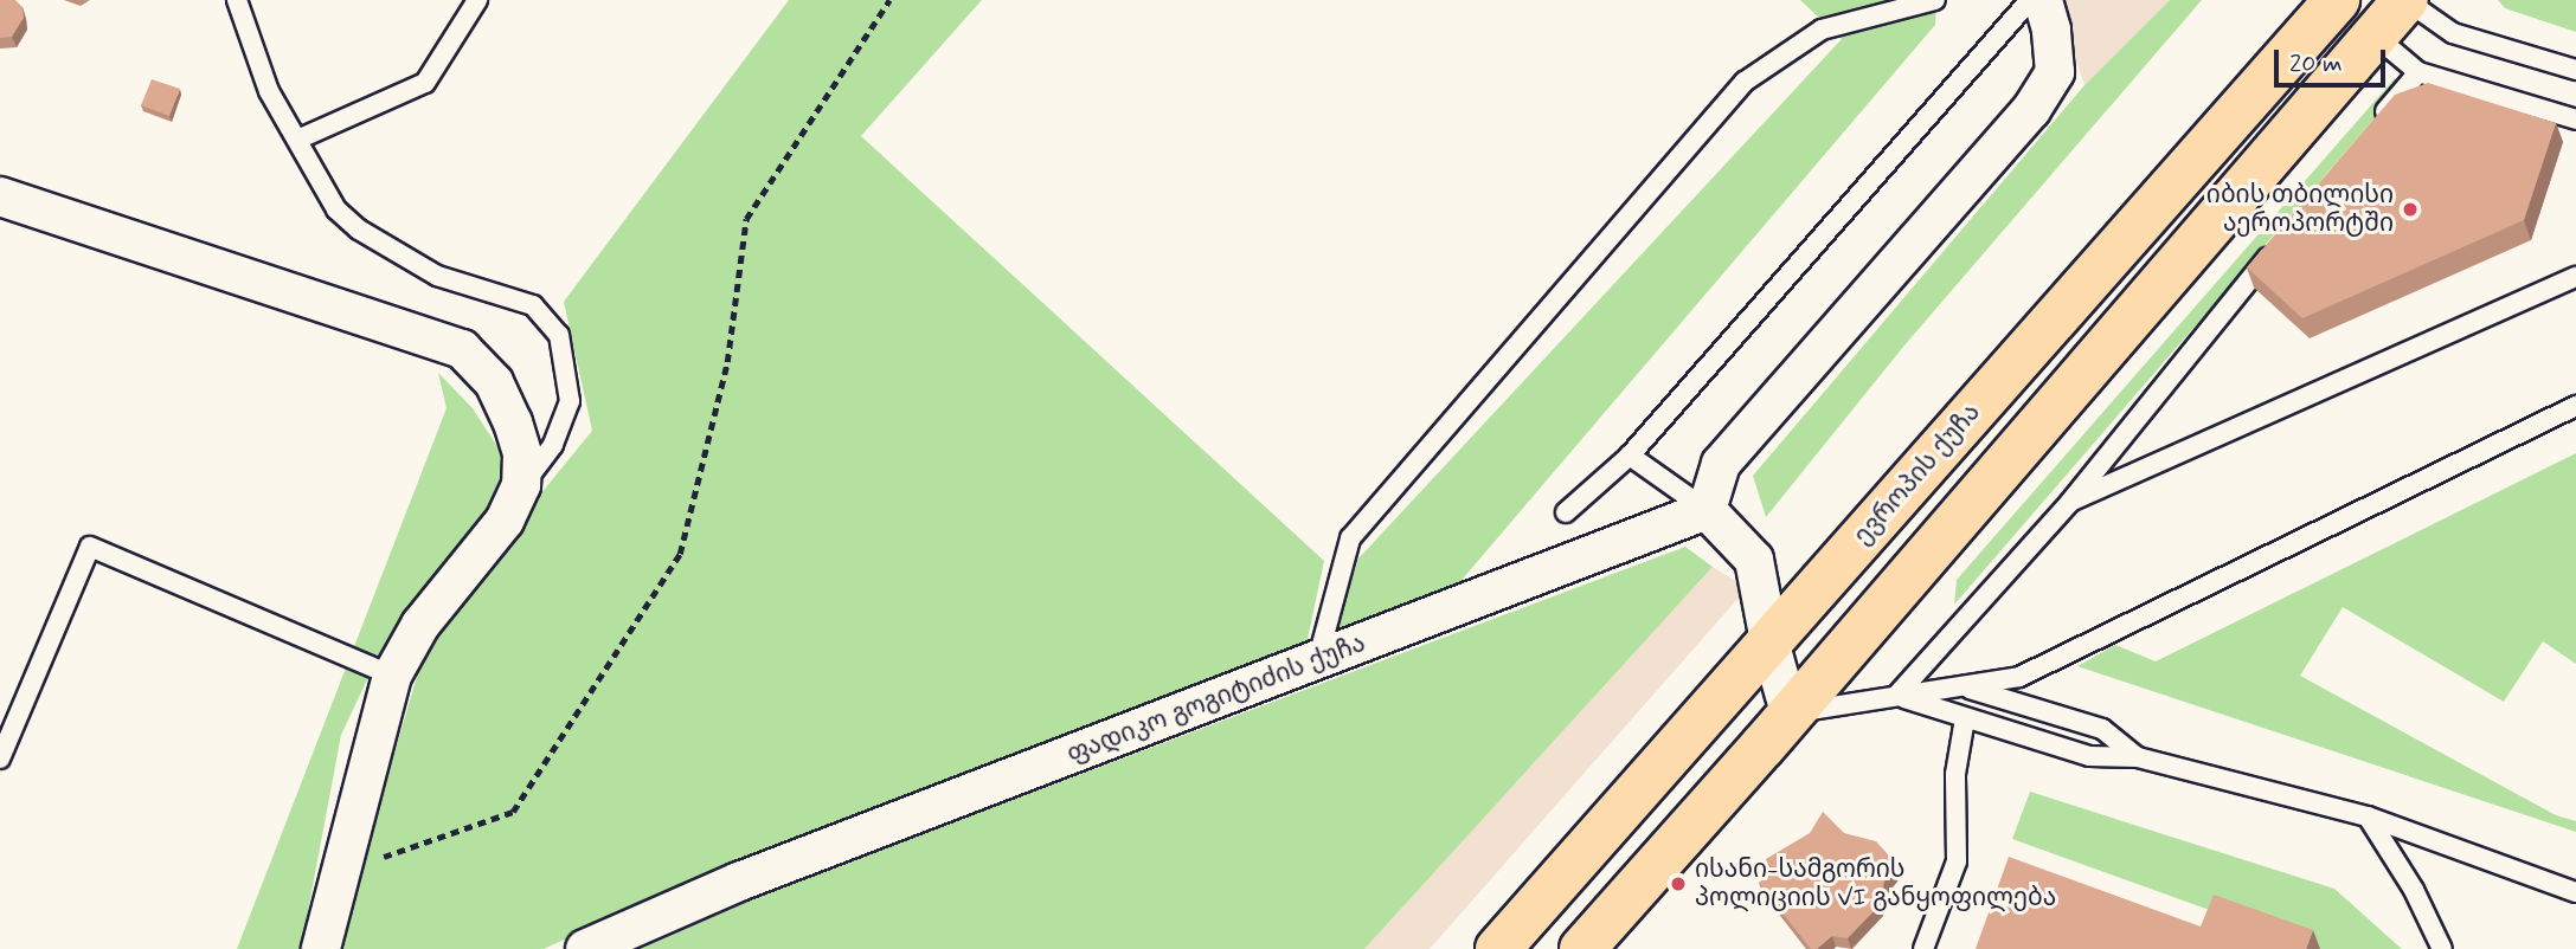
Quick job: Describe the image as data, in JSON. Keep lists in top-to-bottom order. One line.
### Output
{"streets":{"main road":["ევროპის ქუჩა"],"street":["ფადიკო გოგიტიძის ქუჩა"]},"places":["იბის თბილისი აეროპორტში","ისანი-სამგორის პოლიციის VI განყოფილება"],"scale_bar":"20 m"}
